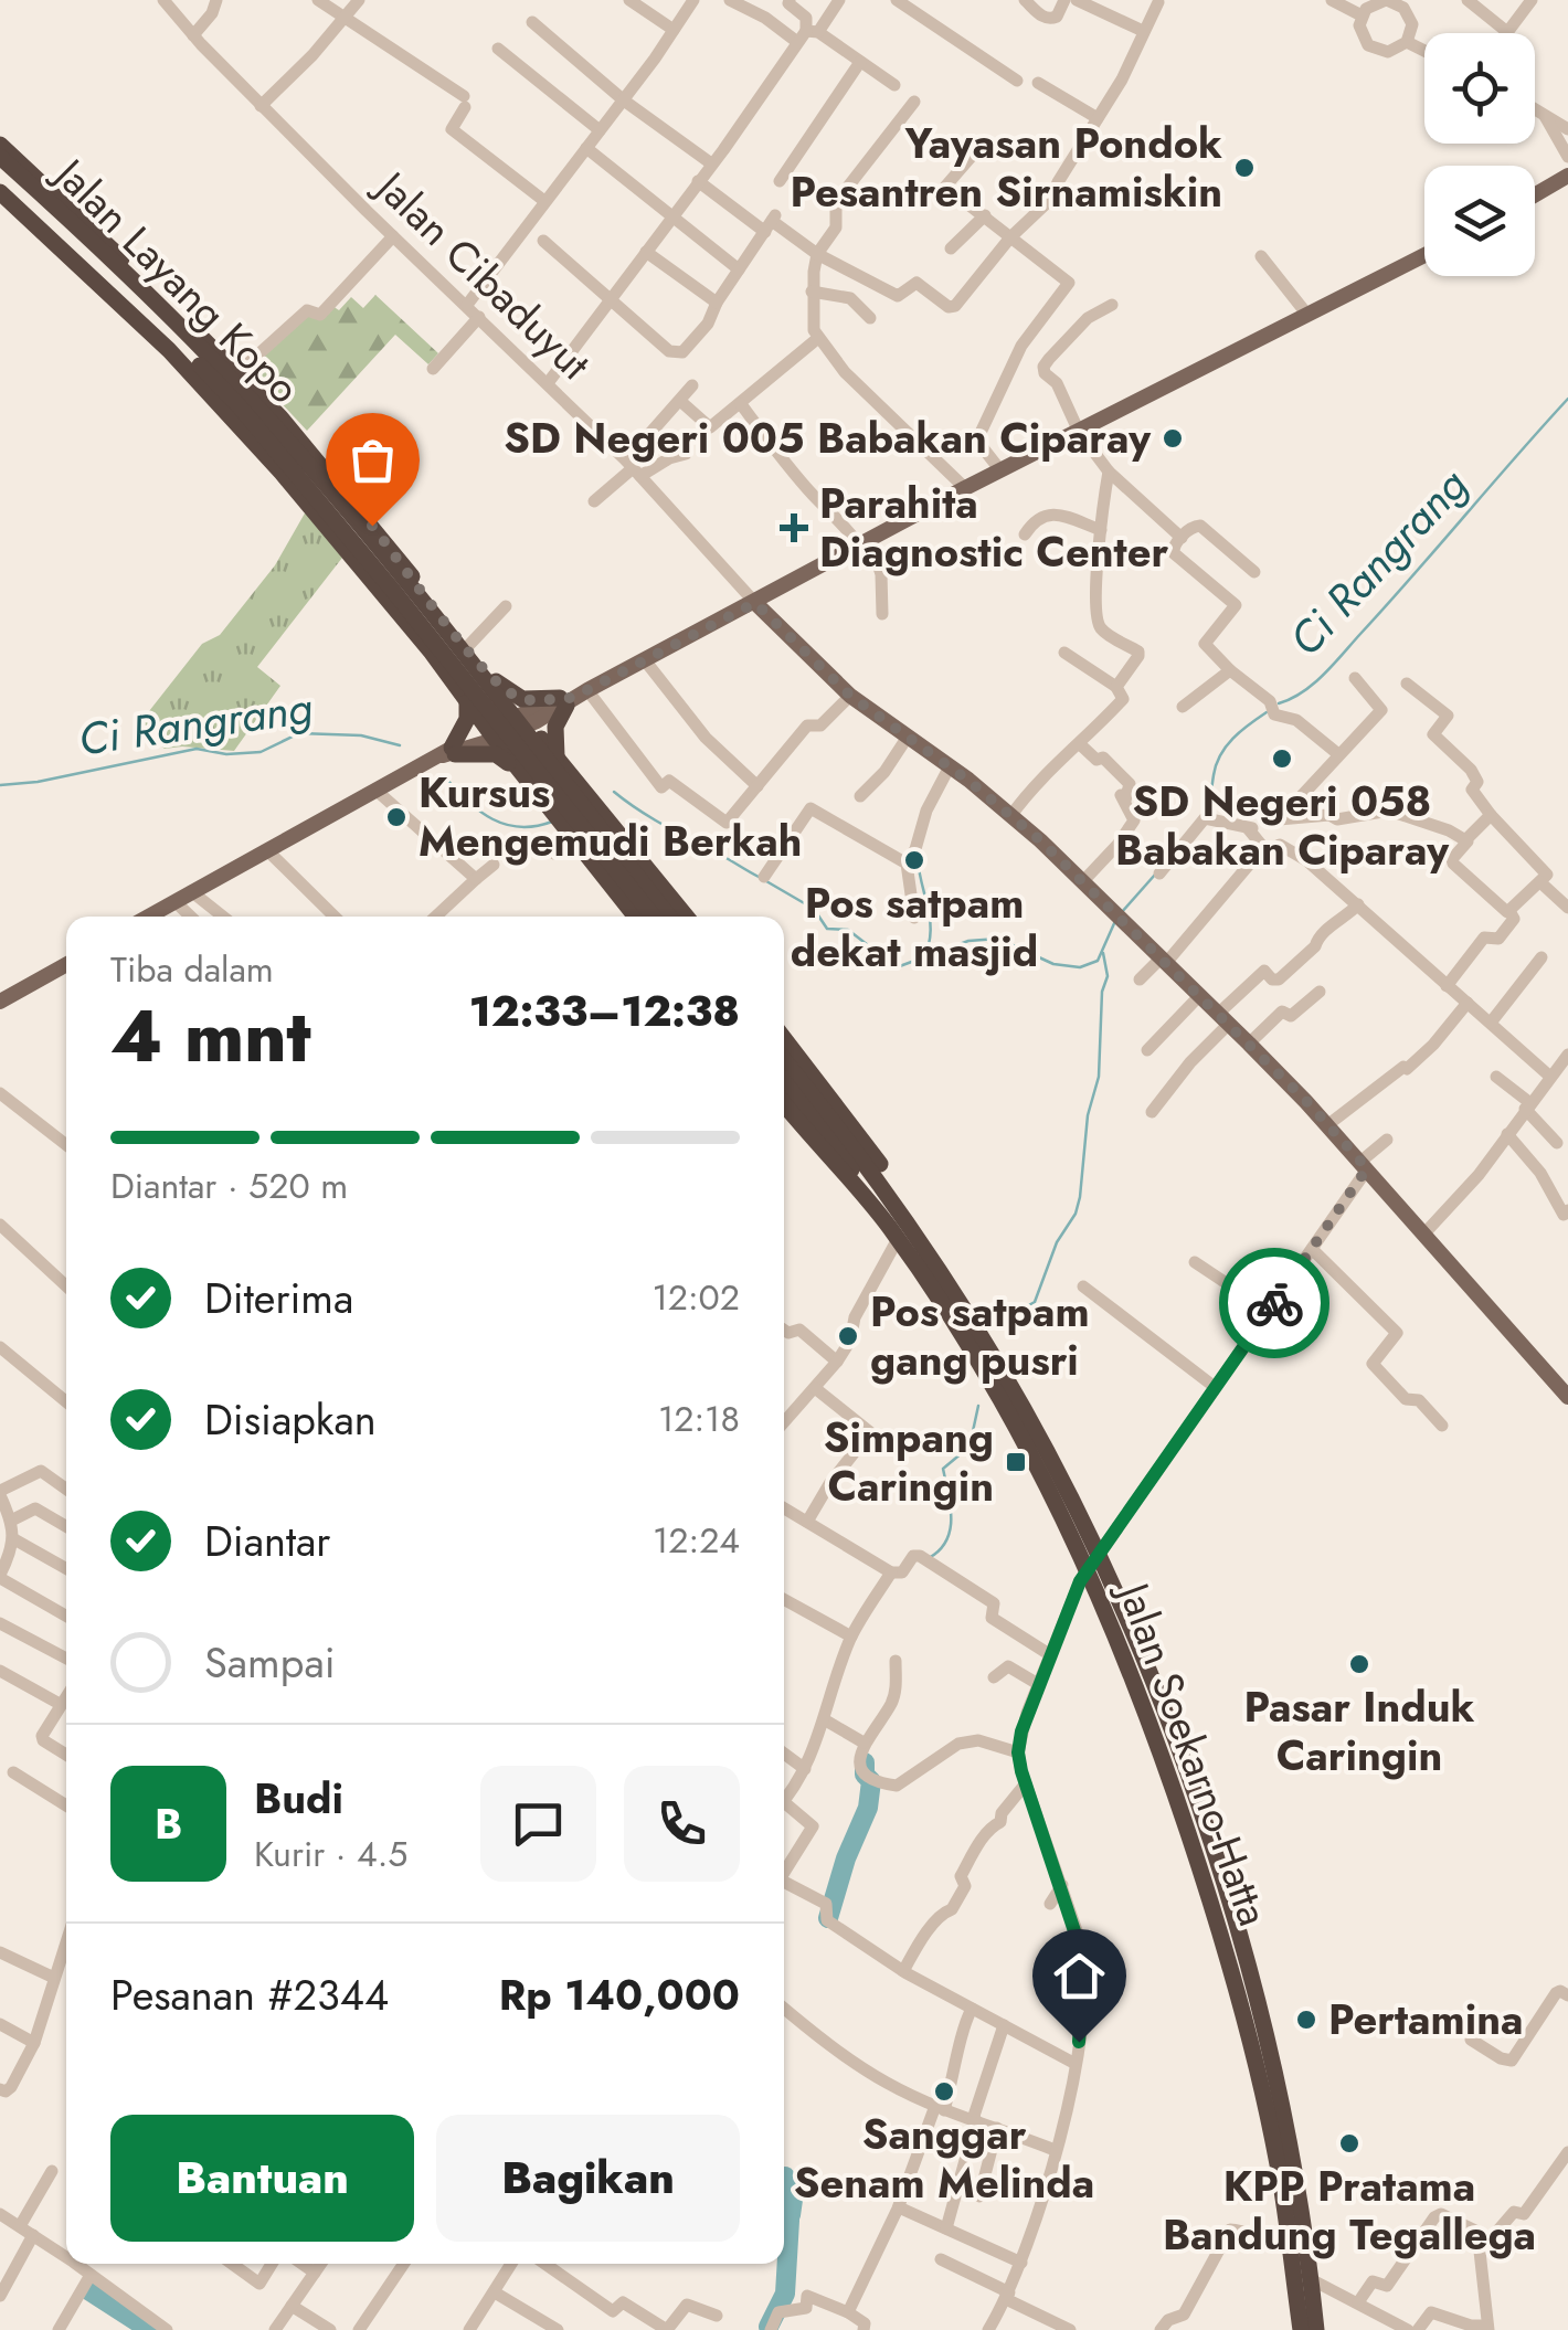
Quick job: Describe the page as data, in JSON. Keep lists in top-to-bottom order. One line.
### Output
{"streets":{"highway":["Jalan Layang Kopo","Jalan Soekarno-Hatta"],"street":["Jalan Cibaduyut"]},"water":["Ci Rangrang"],"places":{"other":["Yayasan Pondok Pesantren Sirnamiskin","SD Negeri 005 Babakan Ciparay","SD Negeri 058 Babakan Ciparay","Kursus Mengemudi Berkah","Pos satpam dekat masjid","Pos satpam gang pusri","Pasar Induk Caringin","Pertamina","Sanggar Senam Melinda","KPP Pratama Bandung Tegallega"],"health":["Parahita Diagnostic Center"],"transit":["Simpang Caringin"]},"page":{"heading":["4 mnt","Tiba dalam","12:33–12:38"],"panel":["Budi","Kurir · 4.5","Pesanan #2344","Rp 140,000"],"bar":"Diantar · 520 m","list":[["Diterima","12:02"],["Disiapkan","12:18"],["Diantar","12:24"],"Sampai"],"round":"B","buttons":["Bantuan","Bagikan"]}}
